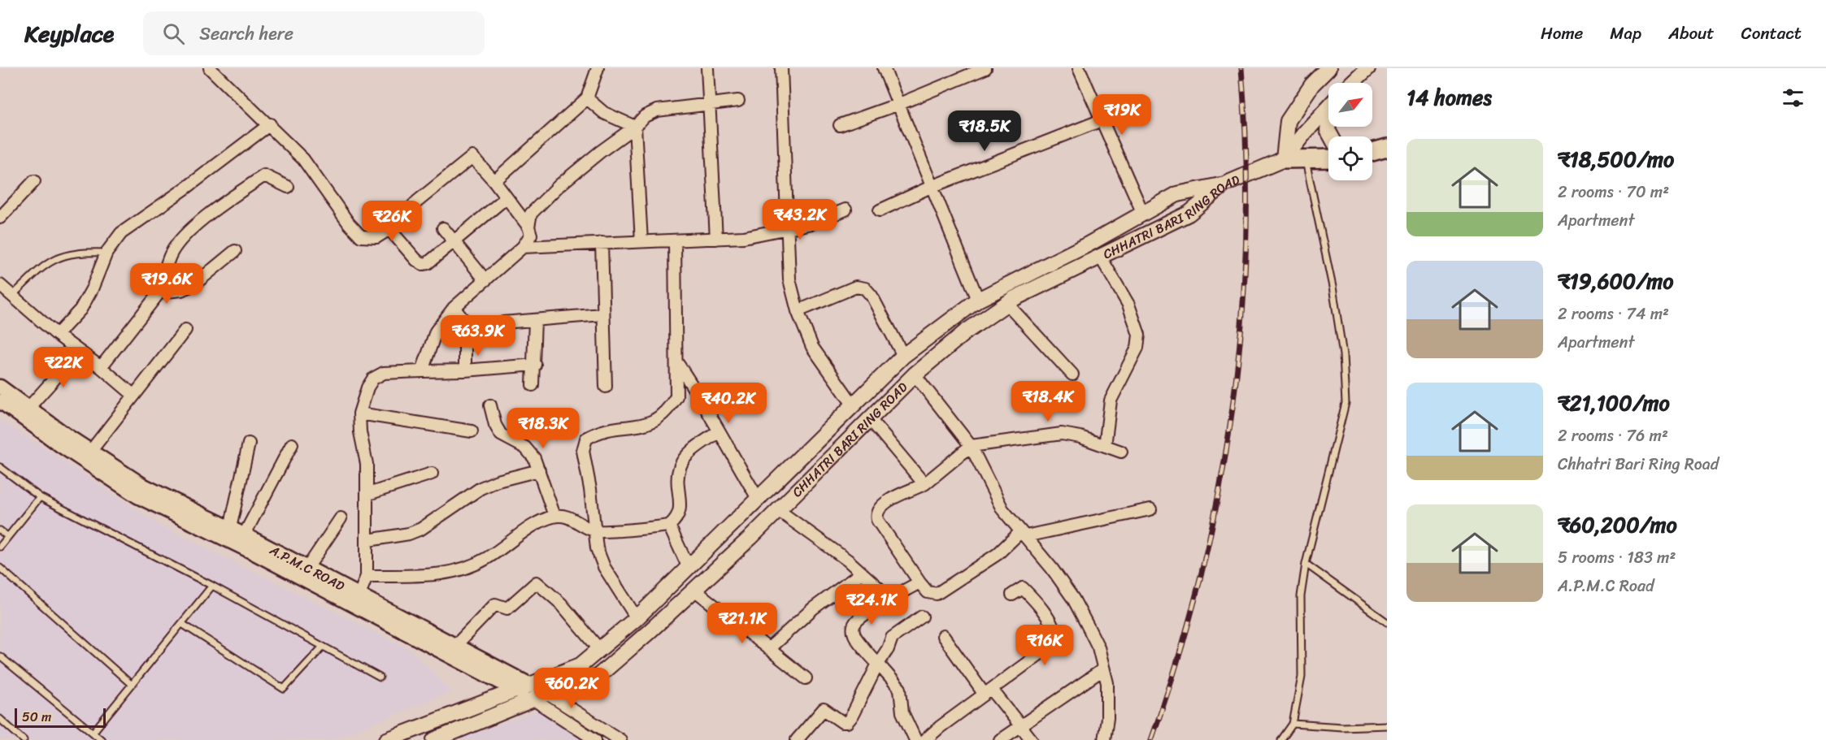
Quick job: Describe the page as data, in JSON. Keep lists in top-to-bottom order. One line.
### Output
{"streets":{"main road":["CHHATRI BARI RING ROAD"],"street":["A.P.M.C ROAD"]},"crossings":[["CHHATRI BARI RING ROAD","A.P.M.C ROAD"]],"scale_bar":"50 m","north":"top right","page":{"header":"Keyplace","search":"Search here","nav":["Home","Map","About","Contact"],"heading":"14 homes","price":["₹19K","₹18.5K","₹43.2K","₹26K","₹19.6K","₹63.9K","₹22K","₹18.4K","₹40.2K","₹18.3K","₹24.1K","₹21.1K","₹16K","₹60.2K"],"list":[{"name":"₹18,500/mo","note":"2 rooms · 70 m² · Apartment"},{"name":"₹19,600/mo","note":"2 rooms · 74 m² · Apartment"},{"name":"₹21,100/mo","note":"2 rooms · 76 m² · Chhatri Bari Ring Road"},{"name":"₹60,200/mo","note":"5 rooms · 183 m² · A.P.M.C Road"}],"scale":"50 m"}}
